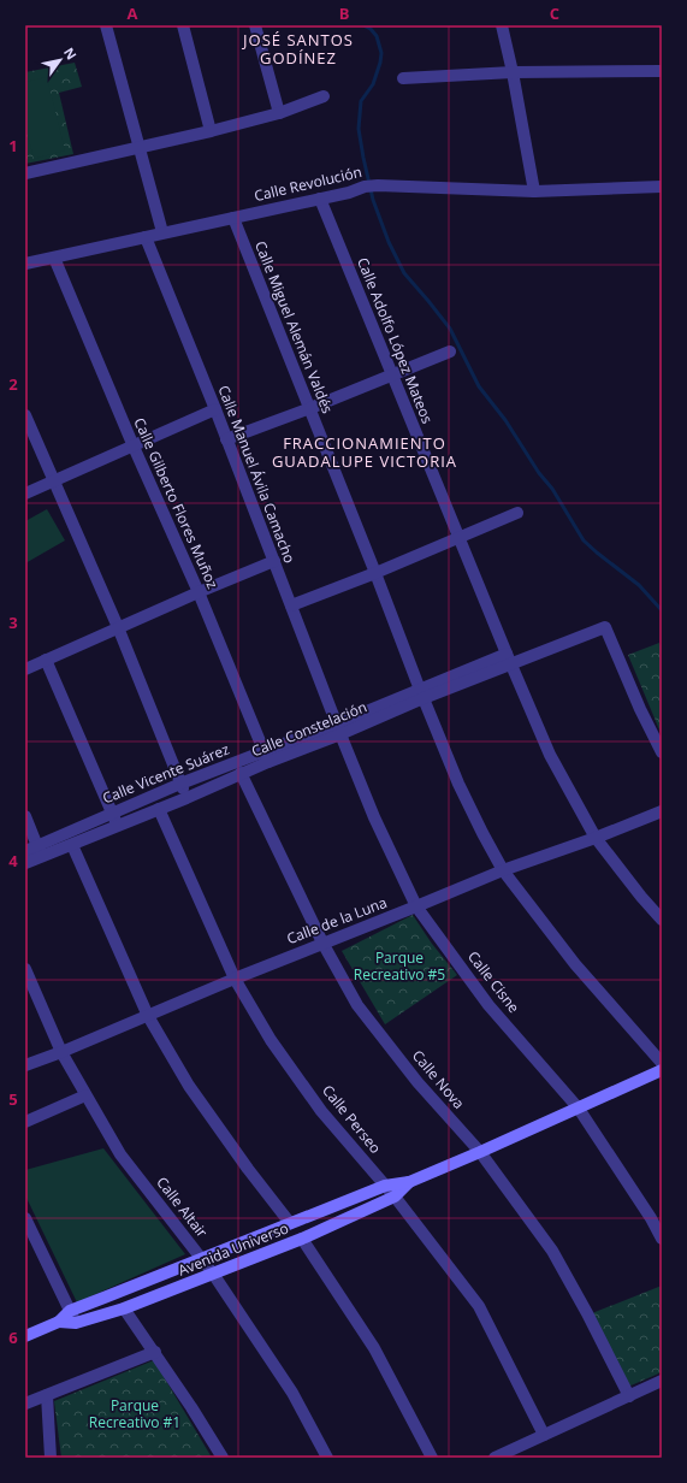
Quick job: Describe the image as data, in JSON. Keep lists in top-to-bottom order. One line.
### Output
{"streets":{"street":["Calle Revolución","Calle Miguel Alemán Valdés","Calle Adolfo López Mateos","Calle Manuel Ávila Camacho","Calle Gilberto Flores Muñoz","Calle Constelación","Calle Vicente Suárez","Calle de la Luna","Calle Cisne","Calle Nova","Calle Perseo","Calle Altair","Avenida Universo"]},"crossings":[["Calle Revolución","Calle Miguel Alemán Valdés"],["Calle Revolución","Calle Adolfo López Mateos"],["Calle Revolución","Calle Manuel Ávila Camacho"],["Calle Revolución","Calle Gilberto Flores Muñoz"],["Calle Miguel Alemán Valdés","Calle Constelación"],["Calle Miguel Alemán Valdés","Calle de la Luna"],["Calle Adolfo López Mateos","Calle Constelación"],["Calle Adolfo López Mateos","Calle de la Luna"],["Calle Manuel Ávila Camacho","Calle Constelación"],["Calle Manuel Ávila Camacho","Calle Cisne"],["Calle Gilberto Flores Muñoz","Calle Constelación"],["Calle Gilberto Flores Muñoz","Calle Vicente Suárez"],["Calle Constelación","Calle Vicente Suárez"],["Calle Constelación","Calle Cisne"],["Calle Constelación","Calle Nova"],["Calle Constelación","Calle Perseo"],["Calle de la Luna","Calle Cisne"],["Calle de la Luna","Calle Nova"],["Calle de la Luna","Calle Perseo"],["Calle de la Luna","Calle Altair"],["Calle Cisne","Avenida Universo"],["Calle Nova","Avenida Universo"],["Calle Perseo","Avenida Universo"],["Calle Altair","Avenida Universo"]],"districts":["JOSÉ SANTOS GODÍNEZ","FRACCIONAMIENTO GUADALUPE VICTORIA"],"parks":["Parque Recreativo #5","Parque Recreativo #1"],"north":"top right","grid":{"columns":["A","B","C"],"rows":["1","2","3","4","5","6"]}}
